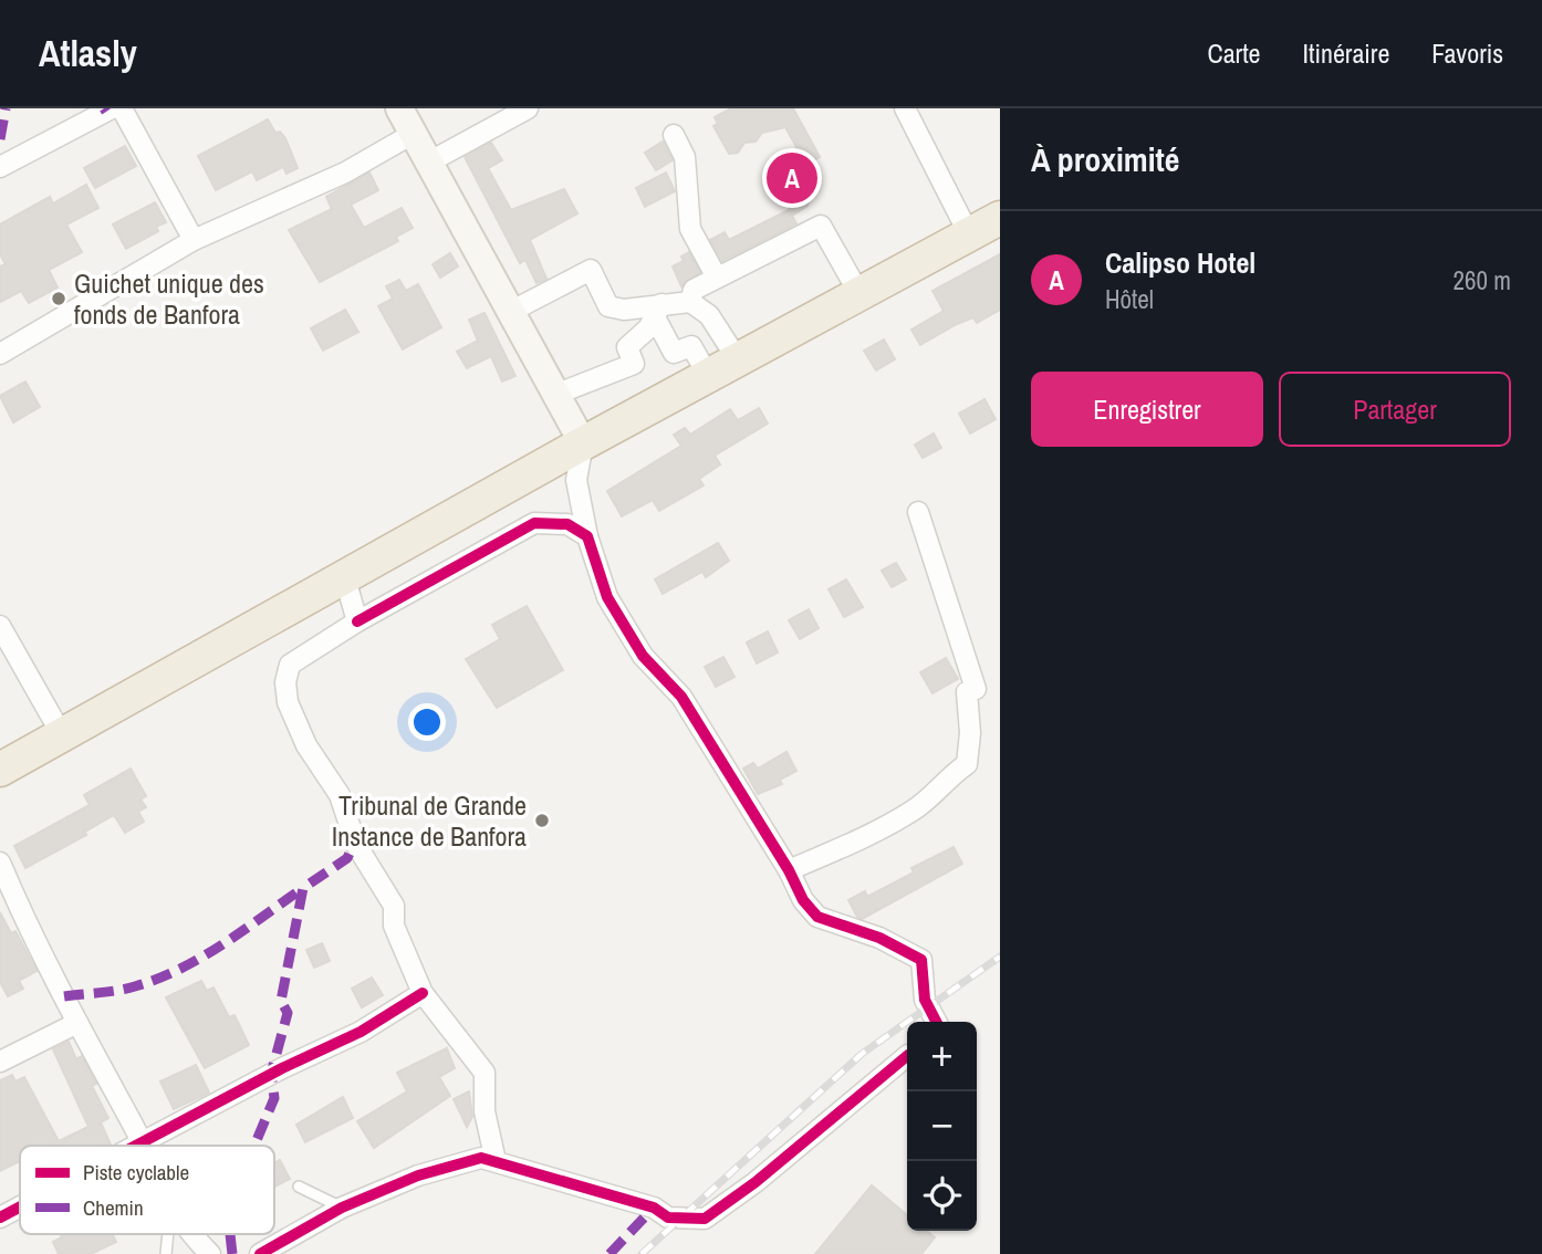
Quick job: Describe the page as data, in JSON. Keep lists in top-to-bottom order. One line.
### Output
{"places":["Guichet unique des fonds de Banfora","Tribunal de Grande Instance de Banfora"],"legend":["Piste cyclable","Chemin"],"page":{"header":"Atlasly","nav":["Carte","Itinéraire","Favoris"],"heading":"À proximité","pins":"A","list":[{"mark":"A","name":"Calipso Hotel","note":"Hôtel","value":"260 m"}],"buttons":["Enregistrer","Partager"],"map_buttons":["+","−"]}}
